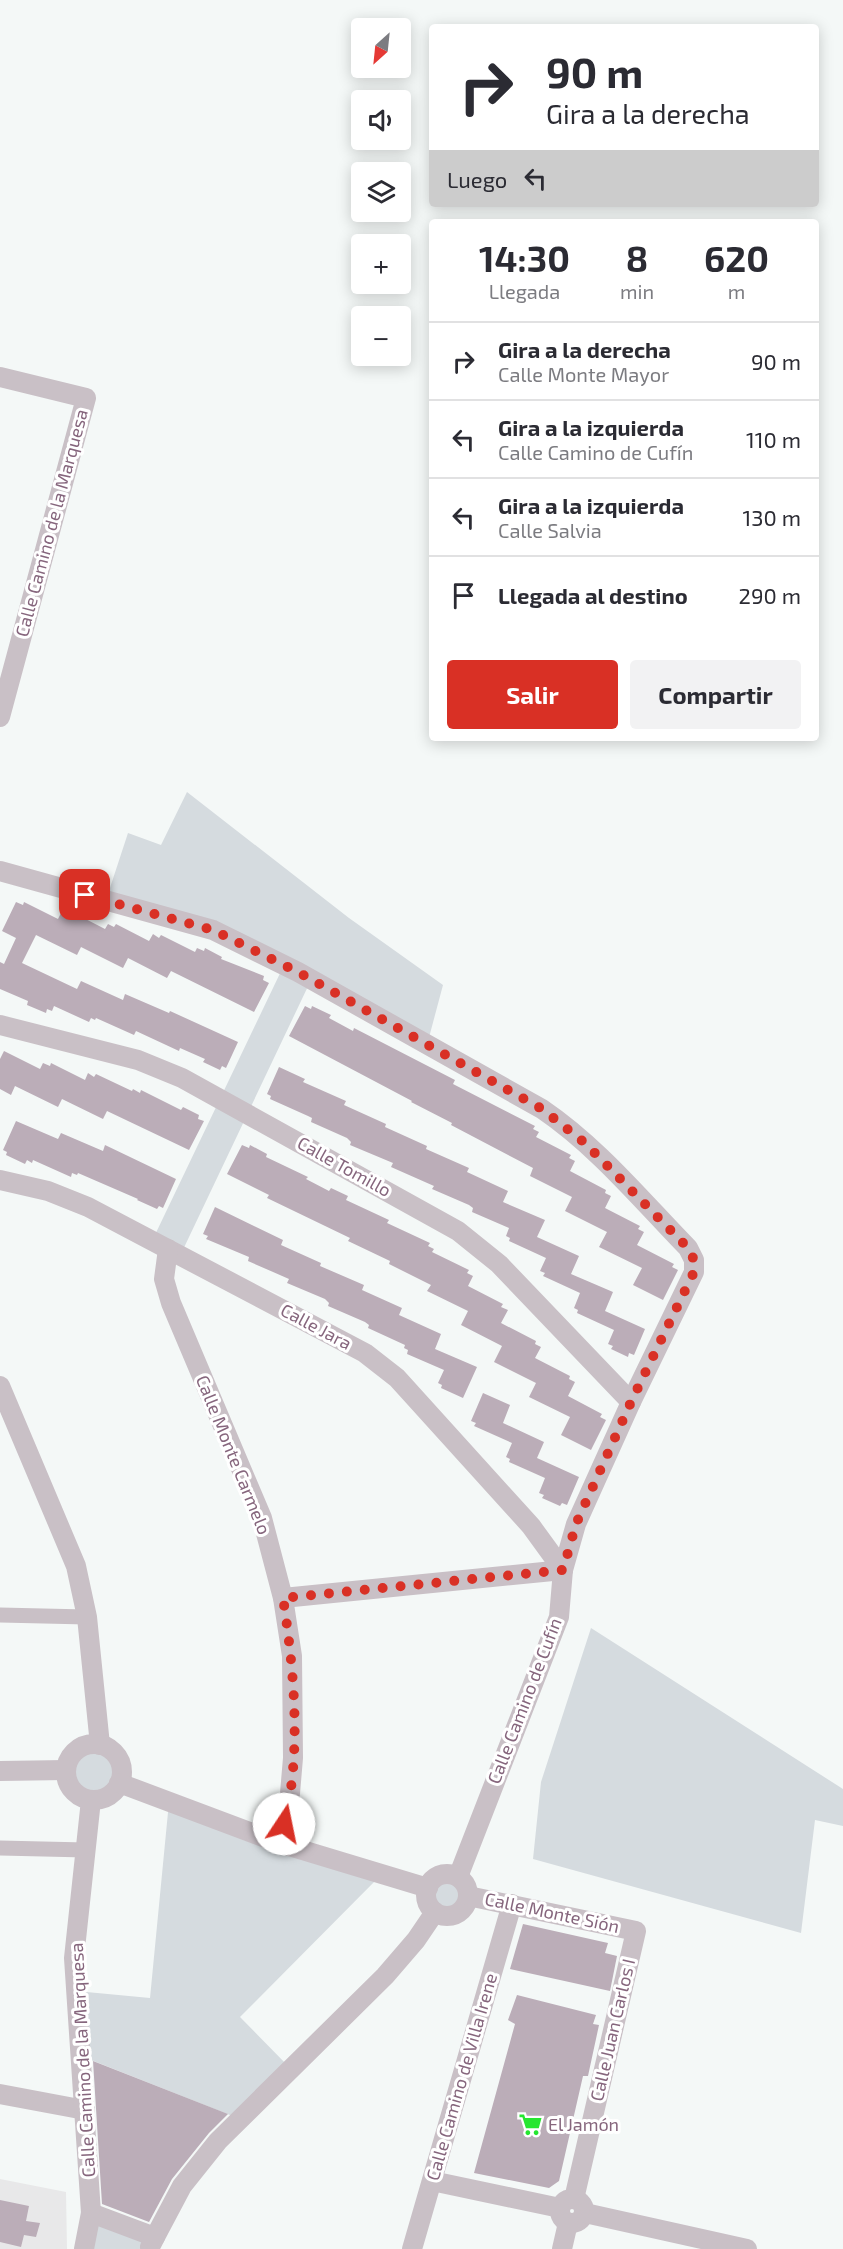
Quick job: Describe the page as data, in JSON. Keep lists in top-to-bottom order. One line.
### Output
{"streets":{"street":["Calle Camino de la Marquesa","Calle Tomillo","Calle Jara","Calle Monte Carmelo","Calle Camino de Cufín","Calle Monte Sión","Calle Juan Carlos I","Calle Camino de Villa Irene"]},"crossings":[["Calle Tomillo","Calle Camino de Cufín"],["Calle Jara","Calle Monte Carmelo"],["Calle Jara","Calle Camino de Cufín"],["Calle Camino de Cufín","Calle Monte Sión"],["Calle Monte Sión","Calle Juan Carlos I"],["Calle Monte Sión","Calle Camino de Villa Irene"]],"places":{"supermarket":["El Jamón"]},"north":"bottom left","page":{"map_buttons":["+","−"],"turn":["90 m","Gira a la derecha"],"then":"Luego","eta":["14:30","Llegada","8","min","620","m"],"list":[{"name":"Gira a la derecha","note":"Calle Monte Mayor","value":"90 m"},{"name":"Gira a la izquierda","note":"Calle Camino de Cufín","value":"110 m"},{"name":"Gira a la izquierda","note":"Calle Salvia","value":"130 m"},{"name":"Llegada al destino","value":"290 m"}],"buttons":["Salir","Compartir"]}}
